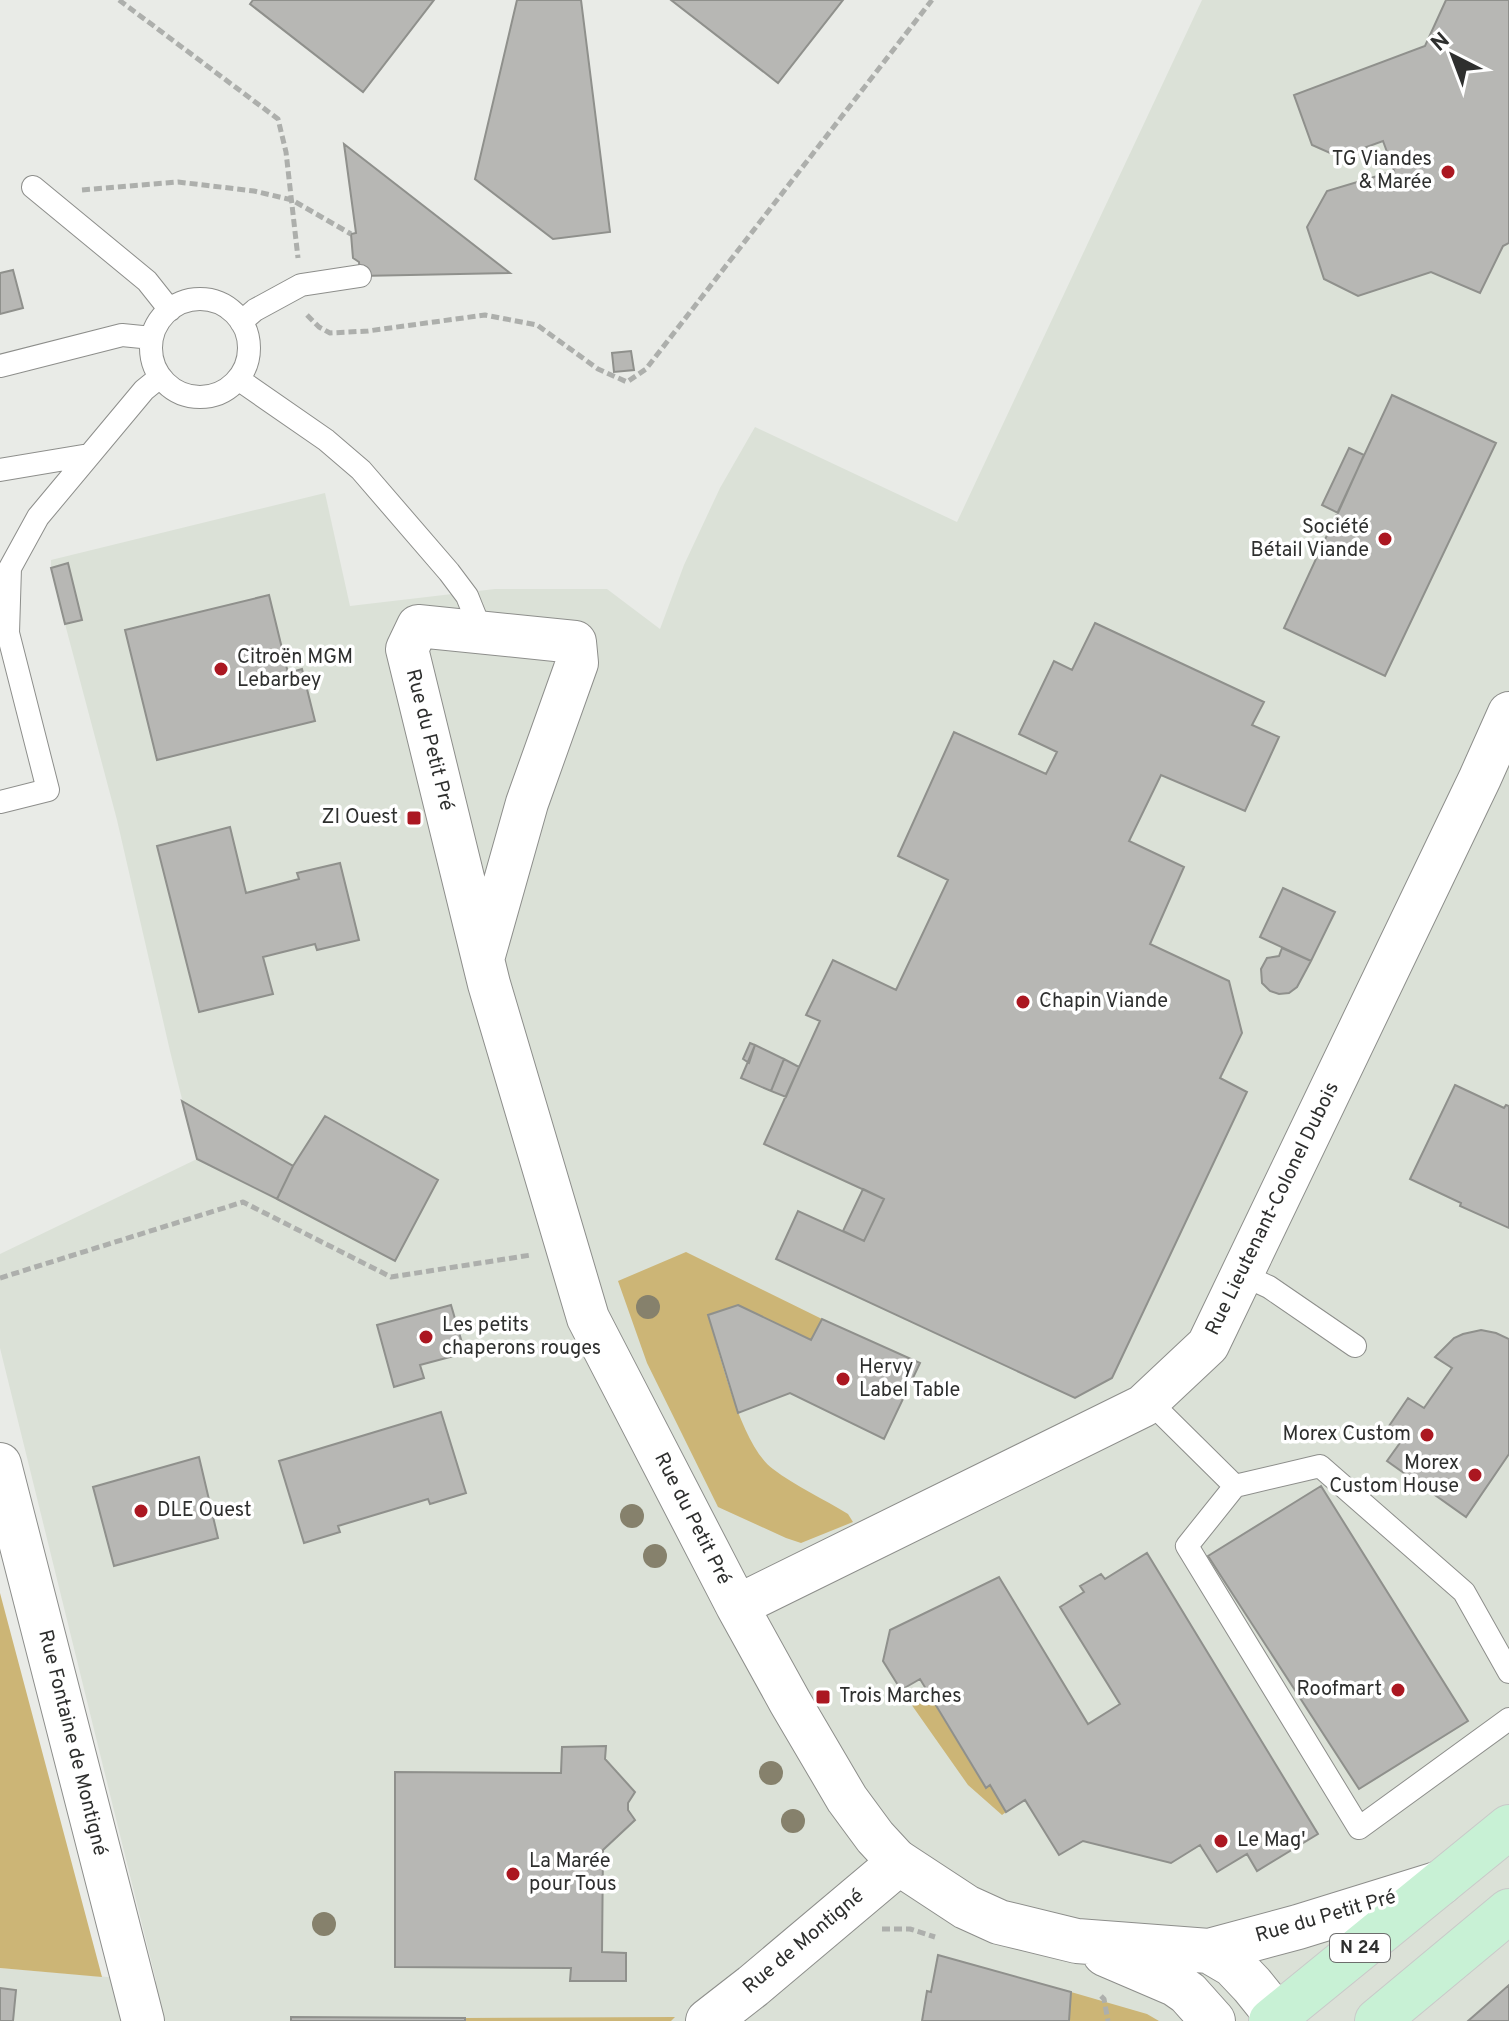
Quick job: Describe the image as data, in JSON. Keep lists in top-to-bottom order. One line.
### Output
{"streets":{"main road":["N 24"],"street":["Rue du Petit Pré","Rue Lieutenant-Colonel Dubois","Rue Fontaine de Montigné","Rue de Montigné"]},"crossings":[["Rue du Petit Pré","Rue Lieutenant-Colonel Dubois"],["Rue du Petit Pré","Rue de Montigné"],["Rue du Petit Pré","N 24"]],"places":{"other":["TG Viandes & Marée","Société Bétail Viande","Citroën MGM Lebarbey","Chapin Viande","Les petits chaperons rouges","Hervy Label Table","Morex Custom","Morex Custom House","DLE Ouest","Roofmart","Le Mag'","La Marée pour Tous"],"transit":["ZI Ouest","Trois Marches"]},"north":"top left"}
